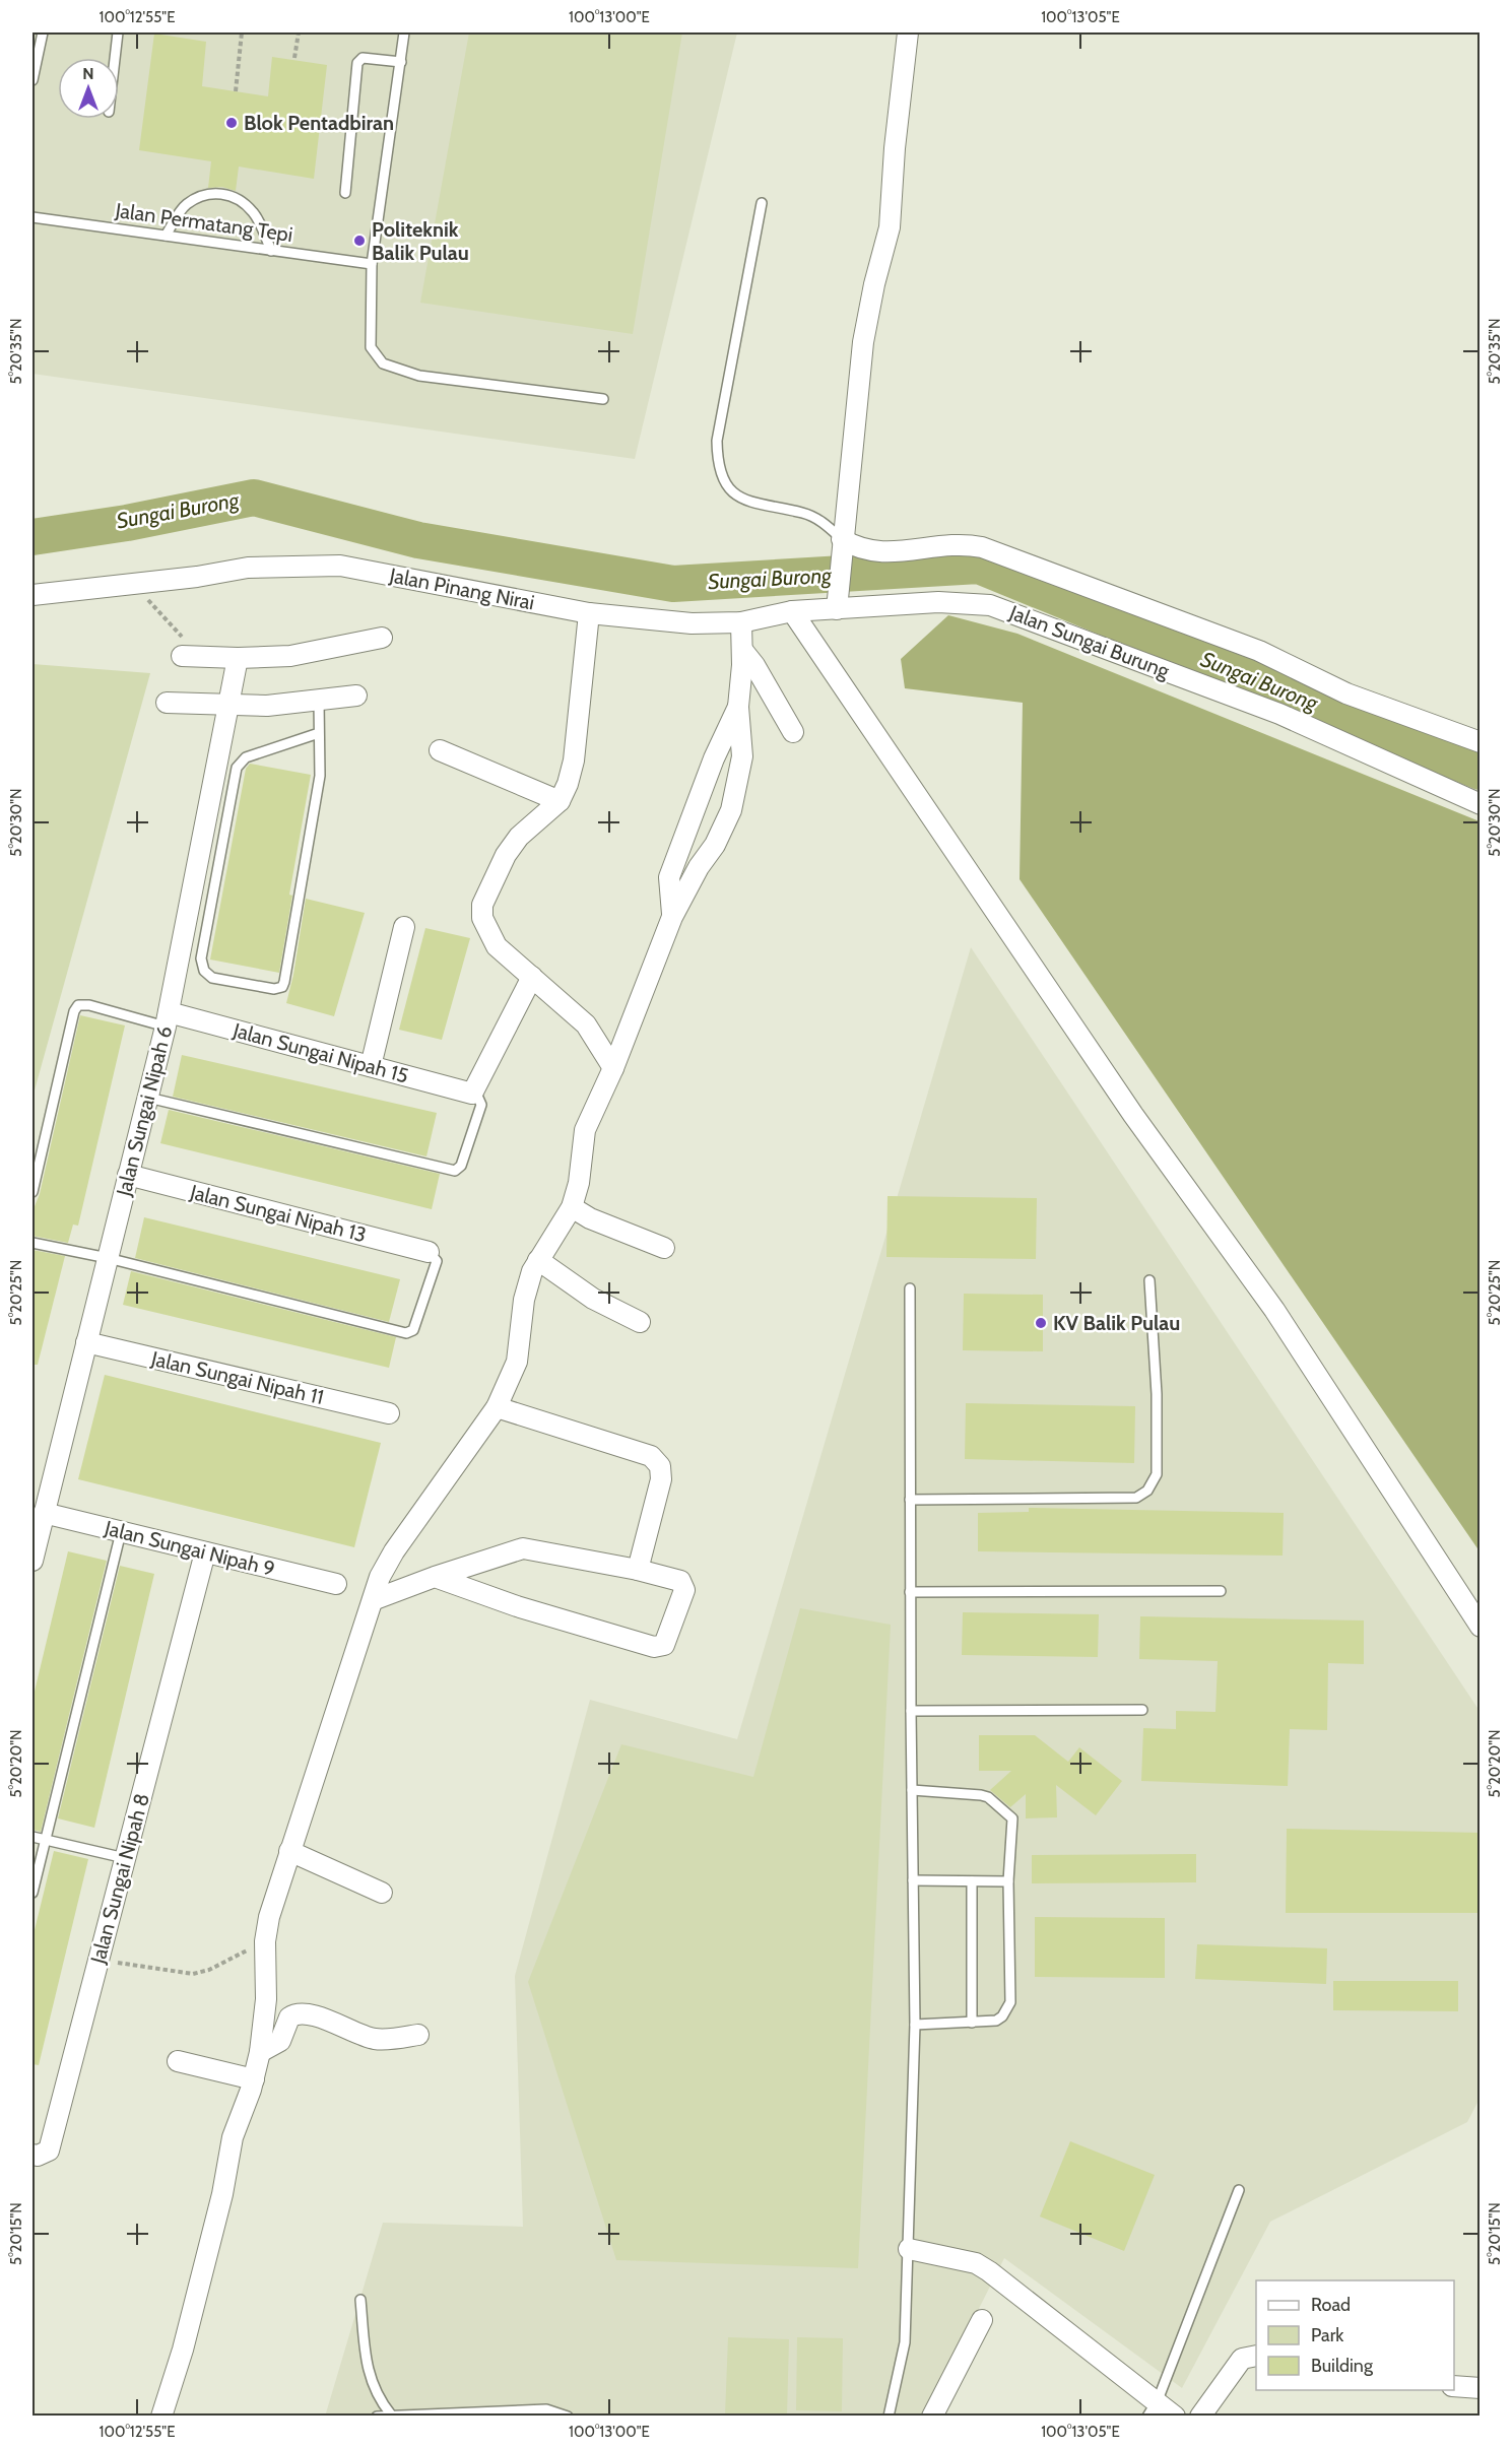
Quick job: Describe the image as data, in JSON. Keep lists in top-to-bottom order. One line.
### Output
{"streets":{"street":["Jalan Pinang Nirai","Jalan Sungai Burung","Jalan Sungai Nipah 15","Jalan Sungai Nipah 6","Jalan Sungai Nipah 13","Jalan Sungai Nipah 11","Jalan Sungai Nipah 9","Jalan Sungai Nipah 8"],"lane":["Jalan Permatang Tepi"]},"crossings":[["Jalan Pinang Nirai","Jalan Sungai Burung"],["Jalan Sungai Nipah 15","Jalan Sungai Nipah 6"],["Jalan Sungai Nipah 6","Jalan Sungai Nipah 13"],["Jalan Sungai Nipah 6","Jalan Sungai Nipah 11"],["Jalan Sungai Nipah 6","Jalan Sungai Nipah 9"],["Jalan Sungai Nipah 9","Jalan Sungai Nipah 8"]],"water":["Sungai Burong"],"places":["Blok Pentadbiran","Politeknik Balik Pulau","KV Balik Pulau"],"legend":["Road","Park","Building"],"north":"top","coordinates":["100°12'55\"E","100°13'00\"E","100°13'05\"E","5°20'35\"N","5°20'30\"N","5°20'25\"N","5°20'20\"N","5°20'15\"N"]}
